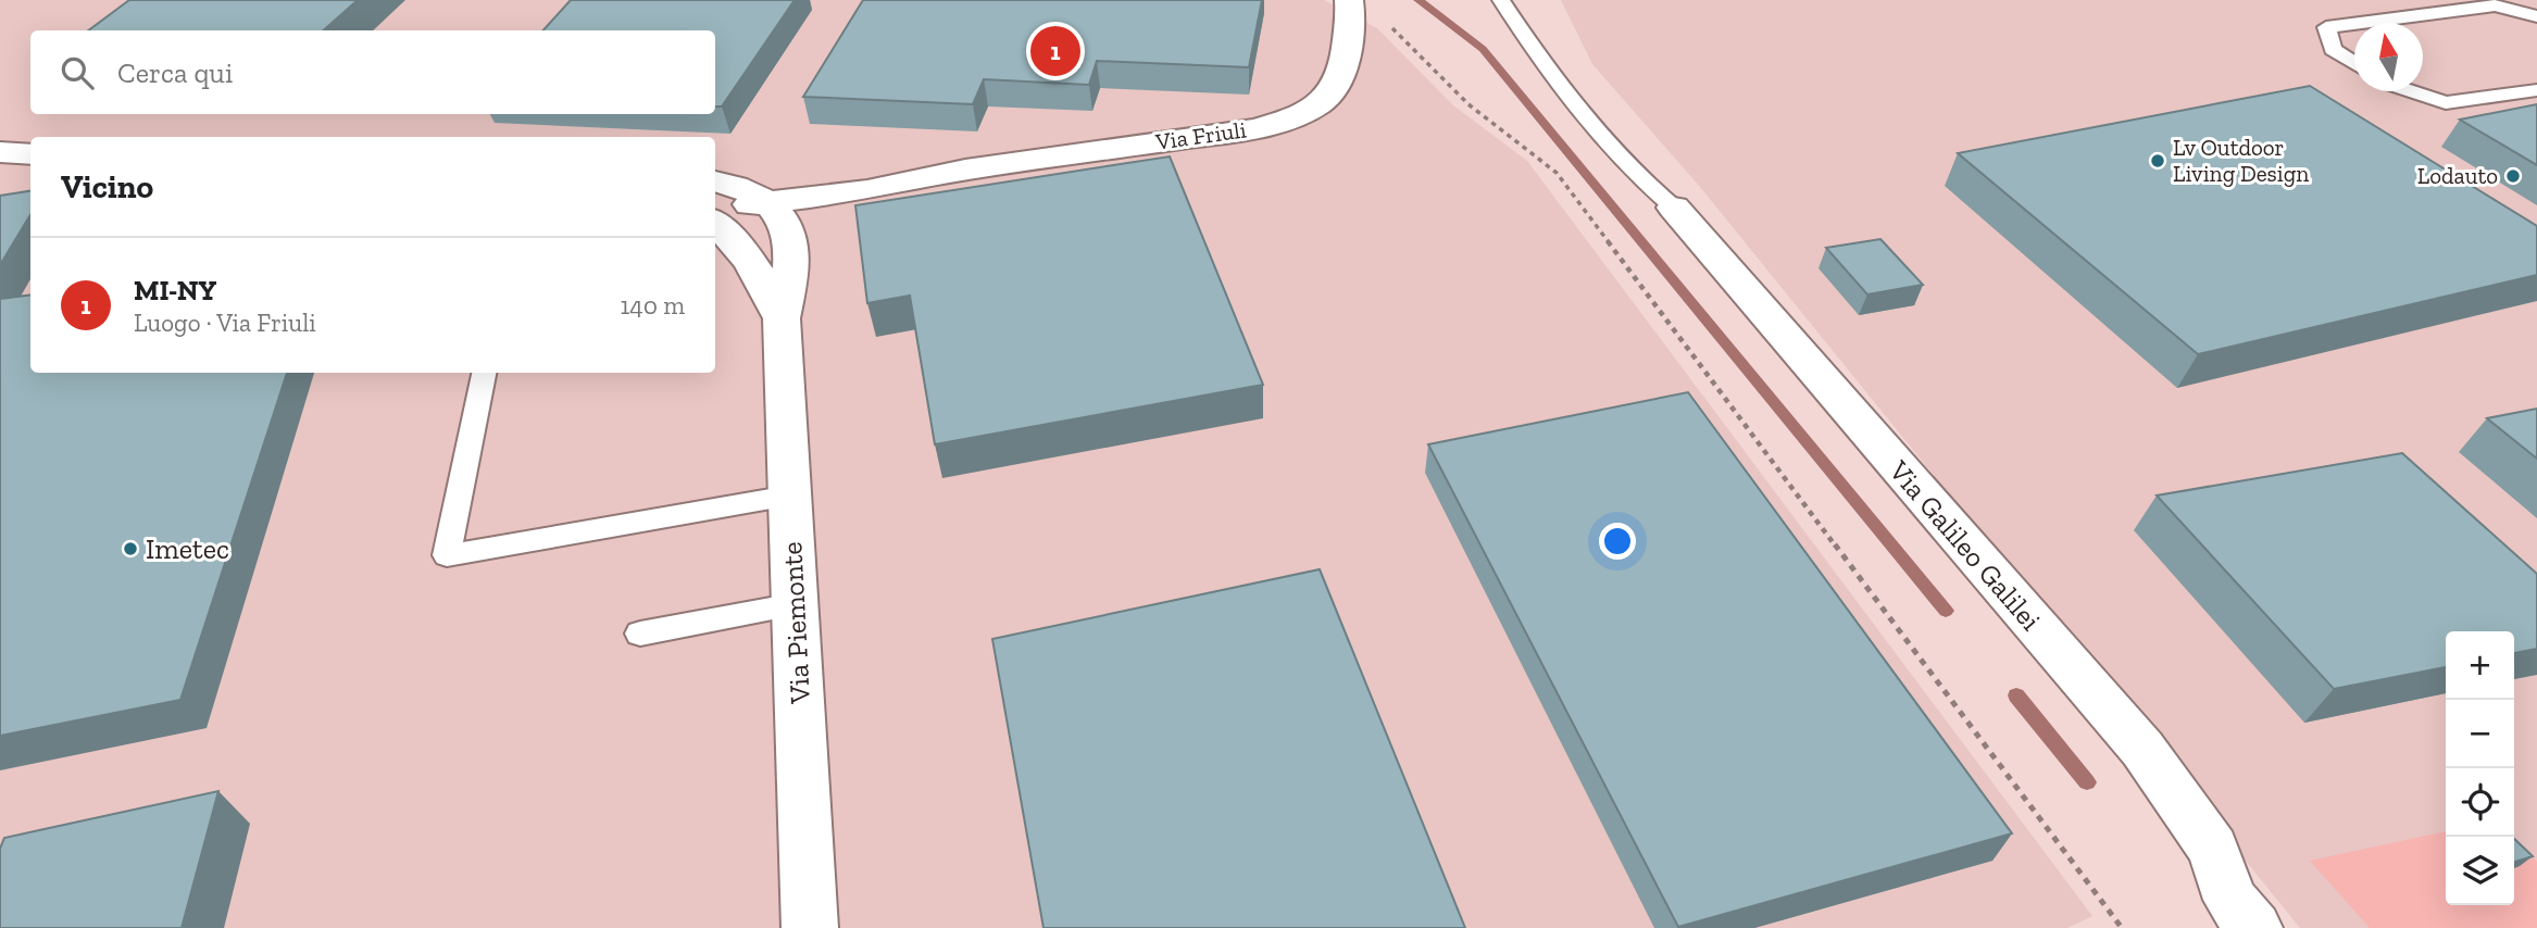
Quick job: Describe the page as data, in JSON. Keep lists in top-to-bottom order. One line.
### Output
{"streets":{"street":["Via Friuli","Via Galileo Galilei","Via Piemonte"]},"crossings":[["Via Friuli","Via Piemonte"]],"places":["Lv Outdoor Living Design","Lodauto","Imetec"],"north":"top","page":{"pins":"1","search":"Cerca qui","heading":"Vicino","list":[{"mark":"1","name":"MI-NY","note":"Luogo · Via Friuli","value":"140 m"}],"map_buttons":["+","−"]}}
